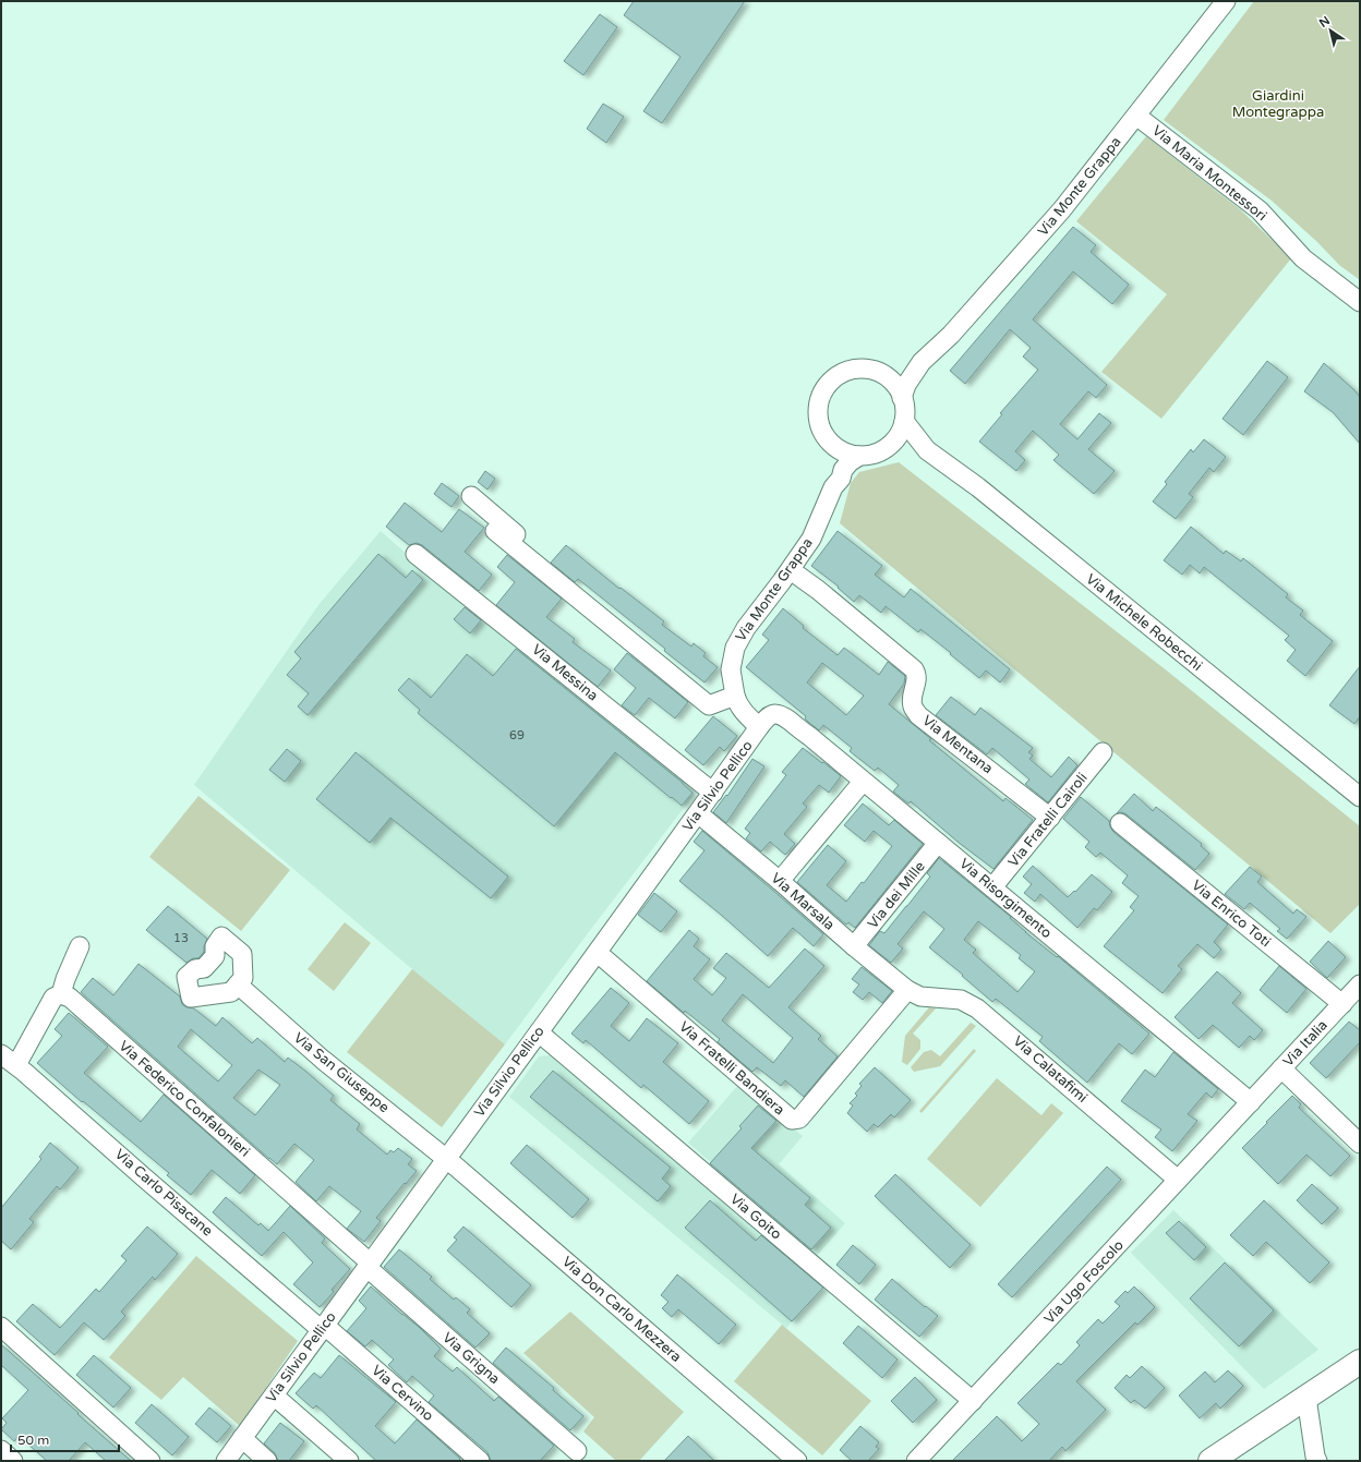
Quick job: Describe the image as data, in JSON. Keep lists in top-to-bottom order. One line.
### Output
{"streets":{"street":["Via Maria Montessori","Via Monte Grappa","Via Michele Robecchi","Via Messina","Via Mentana","Via Silvio Pellico","Via Fratelli Cairoli","Via dei Mille","Via Risorgimento","Via Marsala","Via Enrico Toti","Via Italia","Via Fratelli Bandiera","Via Calatafimi","Via San Giuseppe","Via Federico Confalonieri","Via Carlo Pisacane","Via Goito","Via Ugo Foscolo","Via Don Carlo Mezzera","Via Grigna","Via Cervino"]},"crossings":[["Via Maria Montessori","Via Monte Grappa"],["Via Monte Grappa","Via Michele Robecchi"],["Via Monte Grappa","Via Mentana"],["Via Monte Grappa","Via Silvio Pellico"],["Via Messina","Via Silvio Pellico"],["Via Mentana","Via Fratelli Cairoli"],["Via Silvio Pellico","Via Risorgimento"],["Via Silvio Pellico","Via Marsala"],["Via Silvio Pellico","Via Fratelli Bandiera"],["Via Silvio Pellico","Via San Giuseppe"],["Via Silvio Pellico","Via Federico Confalonieri"],["Via Silvio Pellico","Via Carlo Pisacane"],["Via Silvio Pellico","Via Goito"],["Via Silvio Pellico","Via Don Carlo Mezzera"],["Via Silvio Pellico","Via Grigna"],["Via Silvio Pellico","Via Cervino"],["Via Fratelli Cairoli","Via Risorgimento"],["Via dei Mille","Via Risorgimento"],["Via dei Mille","Via Marsala"],["Via Risorgimento","Via Italia"],["Via Risorgimento","Via Ugo Foscolo"],["Via Marsala","Via Fratelli Bandiera"],["Via Marsala","Via Calatafimi"],["Via Enrico Toti","Via Italia"],["Via Italia","Via Ugo Foscolo"],["Via Fratelli Bandiera","Via Calatafimi"],["Via Calatafimi","Via Ugo Foscolo"],["Via San Giuseppe","Via Don Carlo Mezzera"],["Via Federico Confalonieri","Via Grigna"],["Via Carlo Pisacane","Via Cervino"],["Via Goito","Via Ugo Foscolo"]],"parks":["Giardini Montegrappa"],"house_numbers":["69","13"],"scale_bar":"50 m","north":"top left"}
